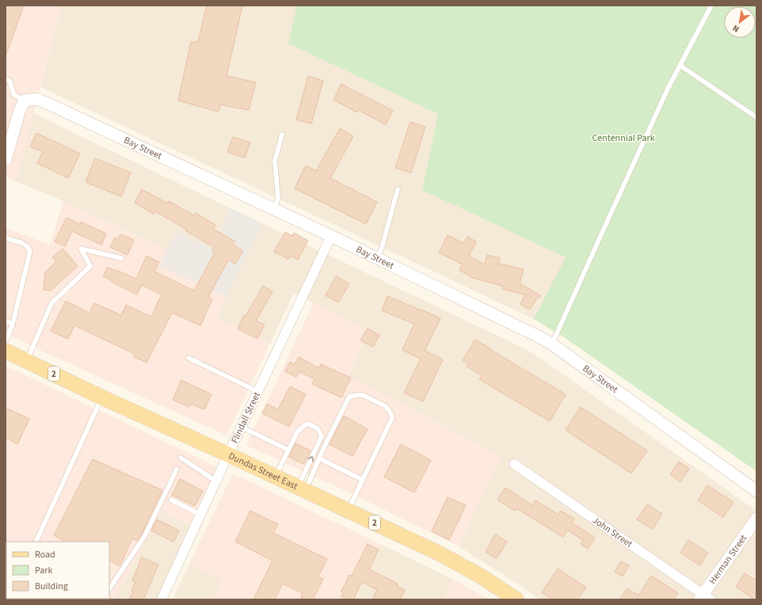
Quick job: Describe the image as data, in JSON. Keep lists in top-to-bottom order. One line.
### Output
{"streets":{"main road":["2","Dundas Street East"],"street":["Bay Street","Flindall Street","John Street","Herman Street"]},"crossings":[["Bay Street","Flindall Street"],["Flindall Street","Dundas Street East"],["John Street","Herman Street"]],"parks":["Centennial Park"],"legend":["Road","Park","Building"],"north":"bottom left"}
